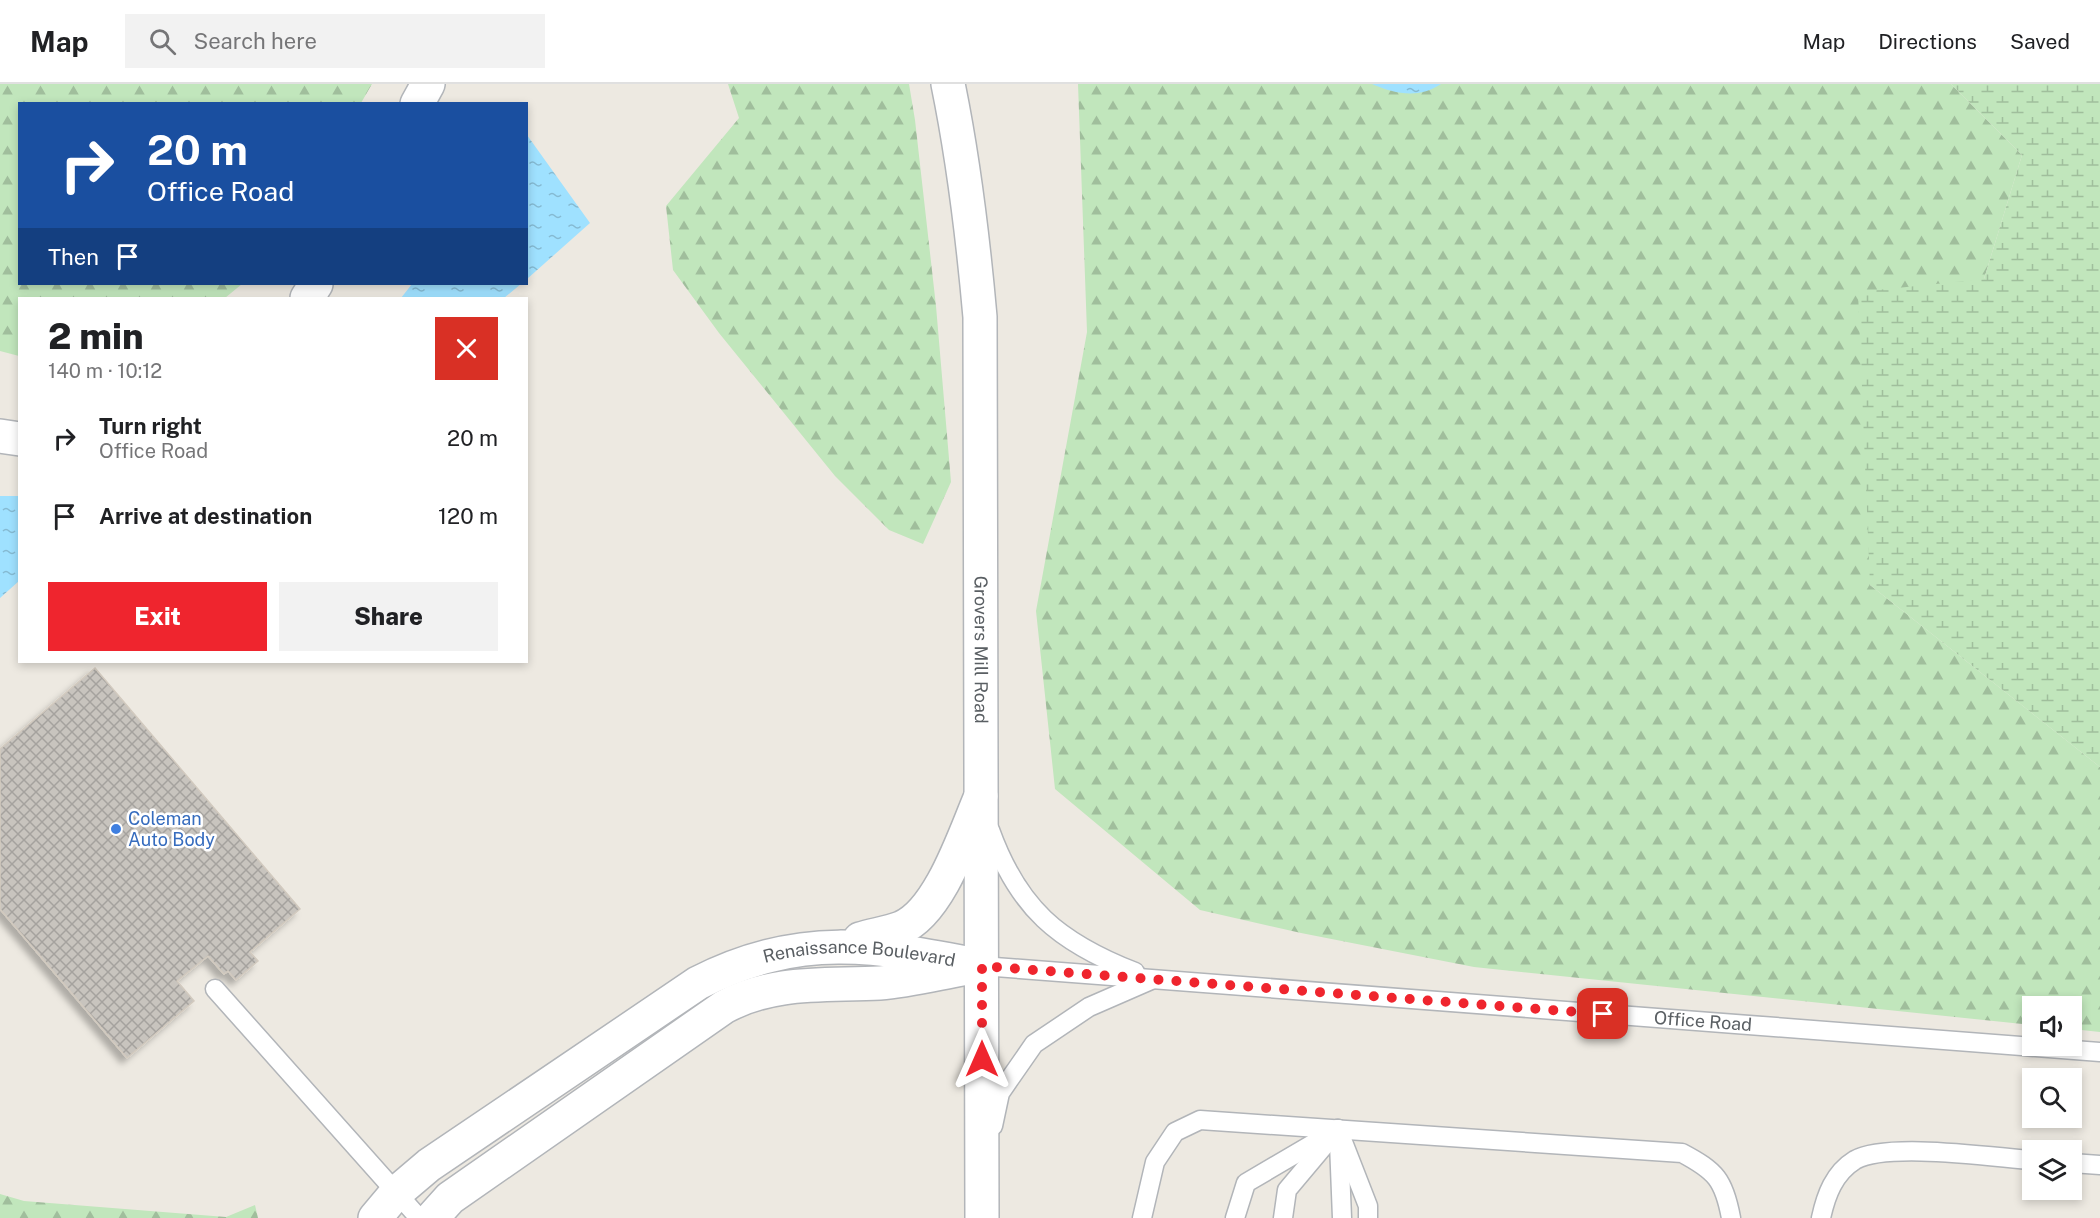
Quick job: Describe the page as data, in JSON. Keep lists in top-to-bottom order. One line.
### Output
{"streets":{"street":["Grovers Mill Road","Renaissance Boulevard"],"lane":["Office Road"]},"crossings":[["Grovers Mill Road","Renaissance Boulevard"],["Grovers Mill Road","Office Road"],["Renaissance Boulevard","Office Road"]],"places":["Coleman Auto Body"],"page":{"header":"Map","search":"Search here","nav":["Map","Directions","Saved"],"turn":["20 m","Office Road"],"then":"Then","heading":["2 min","140 m · 10:12"],"list":[{"name":"Turn right","note":"Office Road","value":"20 m"},{"name":"Arrive at destination","value":"120 m"}],"buttons":["Exit","Share"]}}
